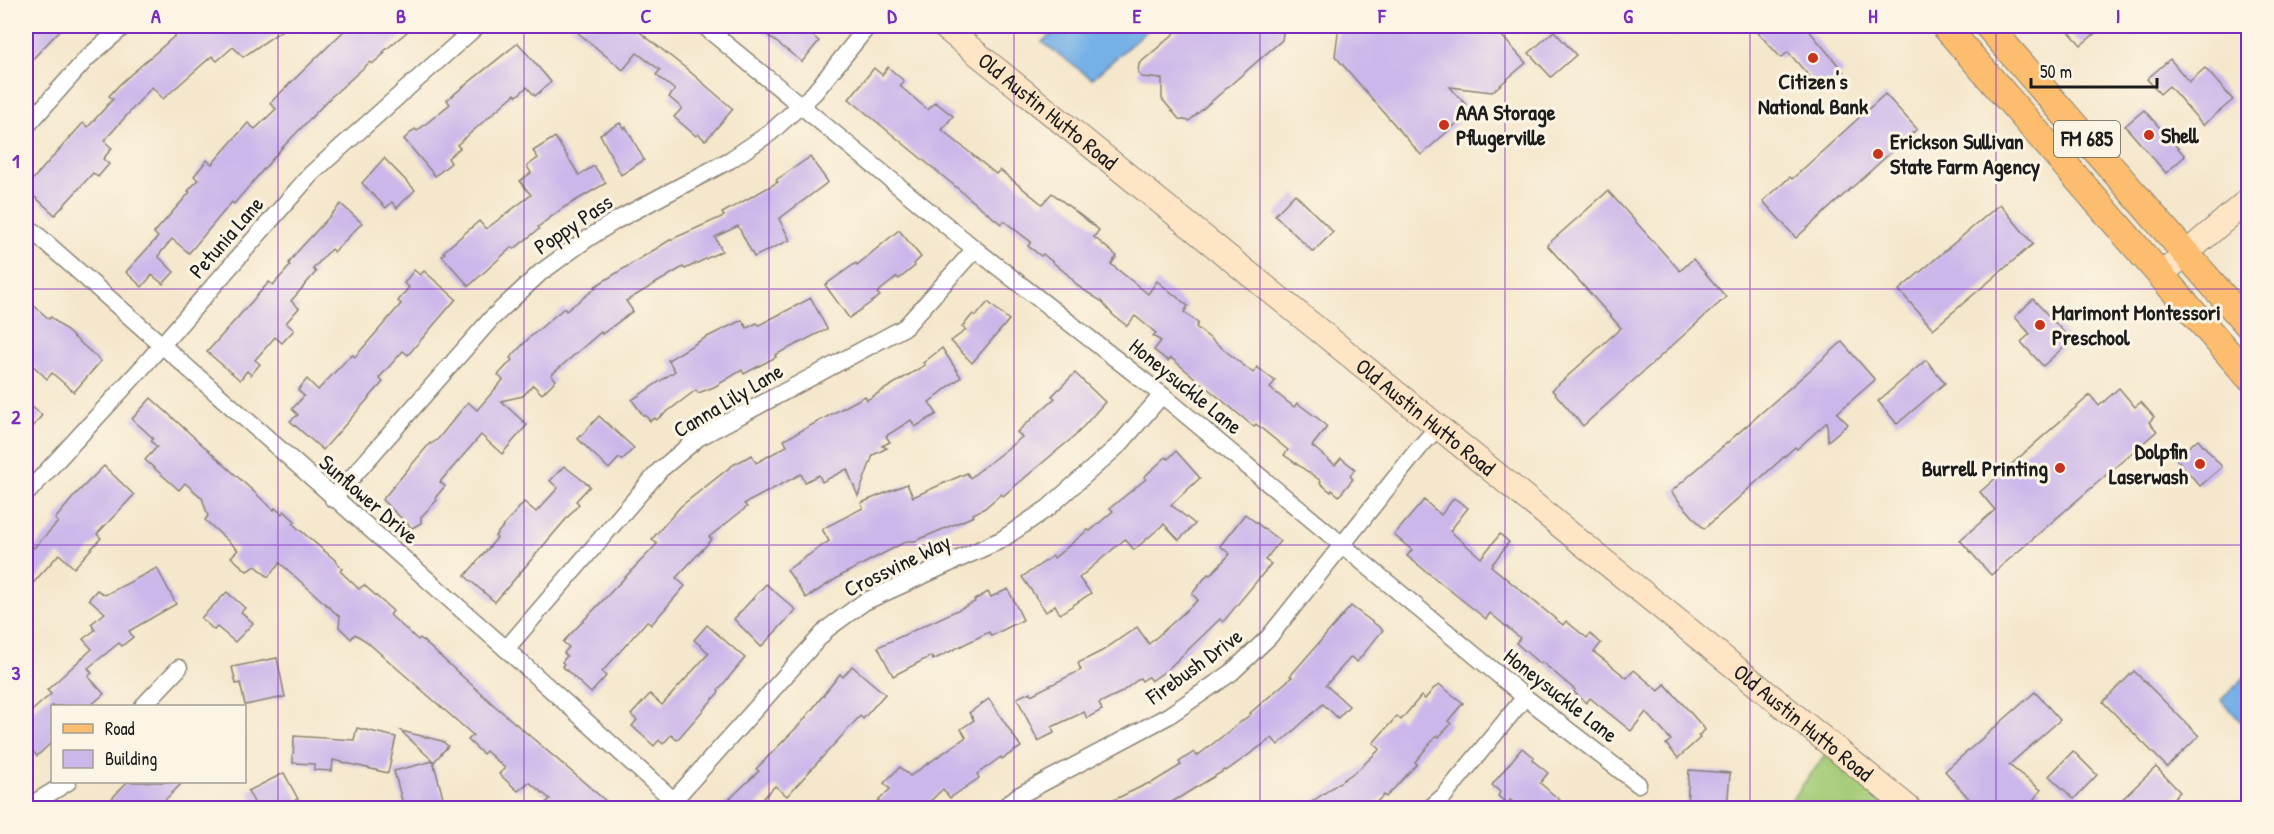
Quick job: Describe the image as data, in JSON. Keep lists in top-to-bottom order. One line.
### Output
{"streets":{"main road":["FM 685"],"street":["Old Austin Hutto Road","Poppy Pass","Petunia Lane","Honeysuckle Lane","Canna Lily Lane","Sunflower Drive","Crossvine Way","Firebush Drive"]},"crossings":[["Old Austin Hutto Road","Firebush Drive"],["Poppy Pass","Honeysuckle Lane"],["Poppy Pass","Sunflower Drive"],["Petunia Lane","Sunflower Drive"],["Honeysuckle Lane","Canna Lily Lane"],["Honeysuckle Lane","Crossvine Way"],["Honeysuckle Lane","Firebush Drive"],["Canna Lily Lane","Sunflower Drive"],["Sunflower Drive","Crossvine Way"]],"places":["Citizen's National Bank","AAA Storage Pflugerville","Shell","Erickson Sullivan State Farm Agency","Marimont Montessori Preschool","Dolpfin Laserwash","Burrell Printing"],"legend":["Road","Building"],"scale_bar":"50 m","grid":{"columns":["A","B","C","D","E","F","G","H","I"],"rows":["1","2","3"]}}
